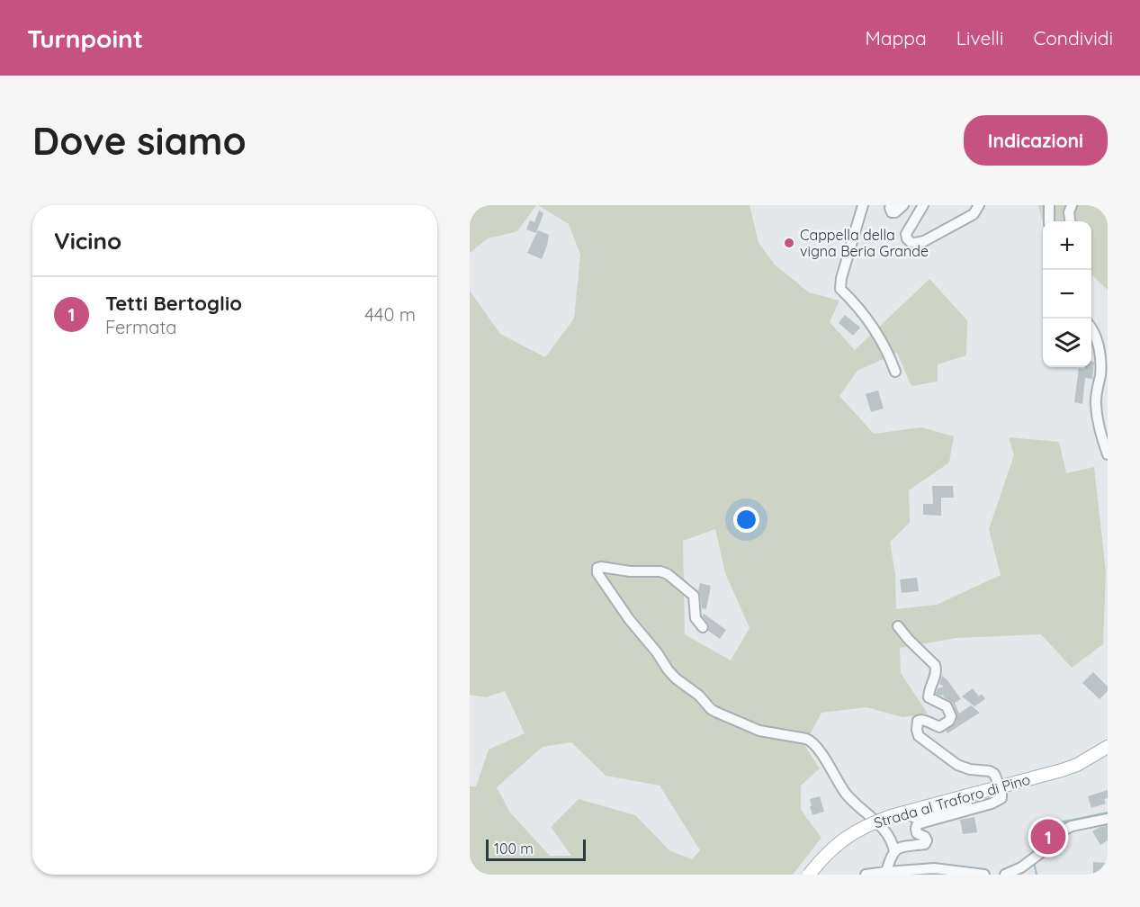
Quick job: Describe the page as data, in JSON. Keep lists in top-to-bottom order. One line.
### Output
{"streets":{"main road":["Strada al Traforo di Pino"]},"places":["Cappella della vigna Beria Grande"],"scale_bar":"100 m","page":{"header":"Turnpoint","nav":["Mappa","Livelli","Condividi"],"buttons":"Indicazioni","title":"Dove siamo","heading":"Vicino","map_buttons":["+","−"],"list":[{"mark":"1","name":"Tetti Bertoglio","note":"Fermata","value":"440 m"}],"pins":"1","scale":"100 m"}}
